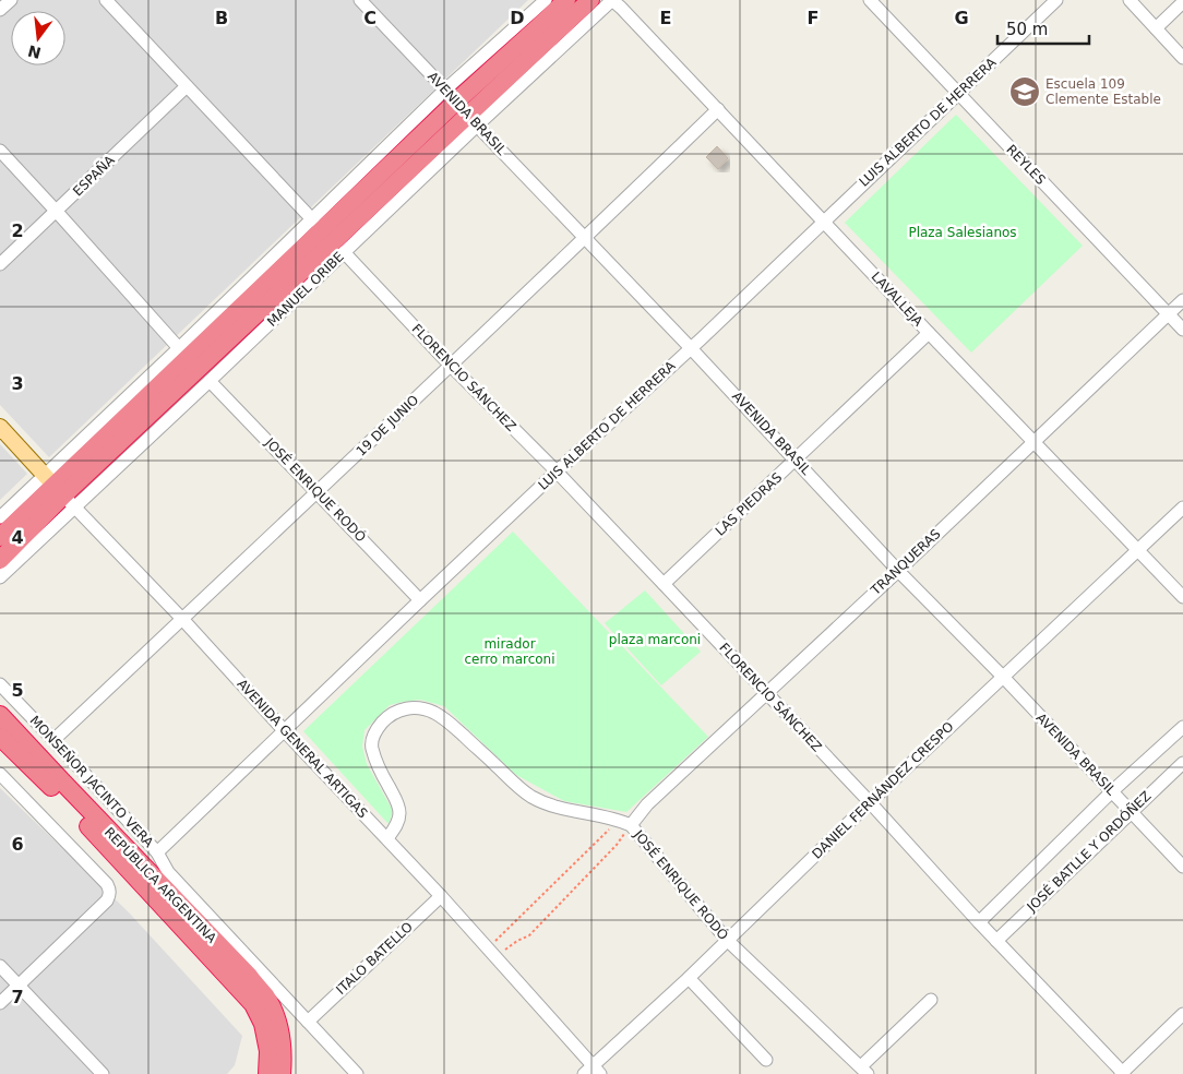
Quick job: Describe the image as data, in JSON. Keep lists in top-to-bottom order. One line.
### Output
{"streets":{"highway":["MANUEL ORIBE","REPÚBLICA ARGENTINA"],"main road":["AVENIDA GENERAL ARTIGAS"],"street":["AVENIDA BRASIL","LUIS ALBERTO DE HERRERA","REYLES","ESPAÑA","LAVALLEJA","FLORENCIO SÁNCHEZ","19 DE JUNIO","JOSÉ ENRIQUE RODÓ","LAS PIEDRAS","TRANQUERAS","MONSEÑOR JACINTO VERA","DANIEL FERNÁNDEZ CRESPO","JOSÉ BATLLE Y ORDÓÑEZ","ITALO BATELLO"]},"crossings":[["AVENIDA BRASIL","LUIS ALBERTO DE HERRERA"],["AVENIDA BRASIL","MANUEL ORIBE"],["AVENIDA BRASIL","19 DE JUNIO"],["AVENIDA BRASIL","LAS PIEDRAS"],["AVENIDA BRASIL","TRANQUERAS"],["AVENIDA BRASIL","DANIEL FERNÁNDEZ CRESPO"],["AVENIDA BRASIL","JOSÉ BATLLE Y ORDÓÑEZ"],["LUIS ALBERTO DE HERRERA","REYLES"],["LUIS ALBERTO DE HERRERA","LAVALLEJA"],["LUIS ALBERTO DE HERRERA","FLORENCIO SÁNCHEZ"],["LUIS ALBERTO DE HERRERA","JOSÉ ENRIQUE RODÓ"],["LUIS ALBERTO DE HERRERA","AVENIDA GENERAL ARTIGAS"],["LUIS ALBERTO DE HERRERA","MONSEÑOR JACINTO VERA"],["REYLES","TRANQUERAS"],["MANUEL ORIBE","LAVALLEJA"],["MANUEL ORIBE","FLORENCIO SÁNCHEZ"],["MANUEL ORIBE","JOSÉ ENRIQUE RODÓ"],["MANUEL ORIBE","AVENIDA GENERAL ARTIGAS"],["LAVALLEJA","19 DE JUNIO"],["LAVALLEJA","LAS PIEDRAS"],["LAVALLEJA","TRANQUERAS"],["LAVALLEJA","DANIEL FERNÁNDEZ CRESPO"],["FLORENCIO SÁNCHEZ","19 DE JUNIO"],["FLORENCIO SÁNCHEZ","LAS PIEDRAS"],["FLORENCIO SÁNCHEZ","TRANQUERAS"],["FLORENCIO SÁNCHEZ","DANIEL FERNÁNDEZ CRESPO"],["FLORENCIO SÁNCHEZ","JOSÉ BATLLE Y ORDÓÑEZ"],["19 DE JUNIO","JOSÉ ENRIQUE RODÓ"],["19 DE JUNIO","AVENIDA GENERAL ARTIGAS"],["19 DE JUNIO","MONSEÑOR JACINTO VERA"],["JOSÉ ENRIQUE RODÓ","TRANQUERAS"],["JOSÉ ENRIQUE RODÓ","DANIEL FERNÁNDEZ CRESPO"],["AVENIDA GENERAL ARTIGAS","DANIEL FERNÁNDEZ CRESPO"],["AVENIDA GENERAL ARTIGAS","ITALO BATELLO"],["MONSEÑOR JACINTO VERA","ITALO BATELLO"]],"parks":["Plaza Salesianos","plaza marconi","mirador cerro marconi"],"places":{"school or university":["Escuela 109 Clemente Estable"]},"scale_bar":"50 m","north":"bottom","grid":{"columns":["B","C","D","E","F","G"],"rows":["2","3","4","5","6","7"]}}
